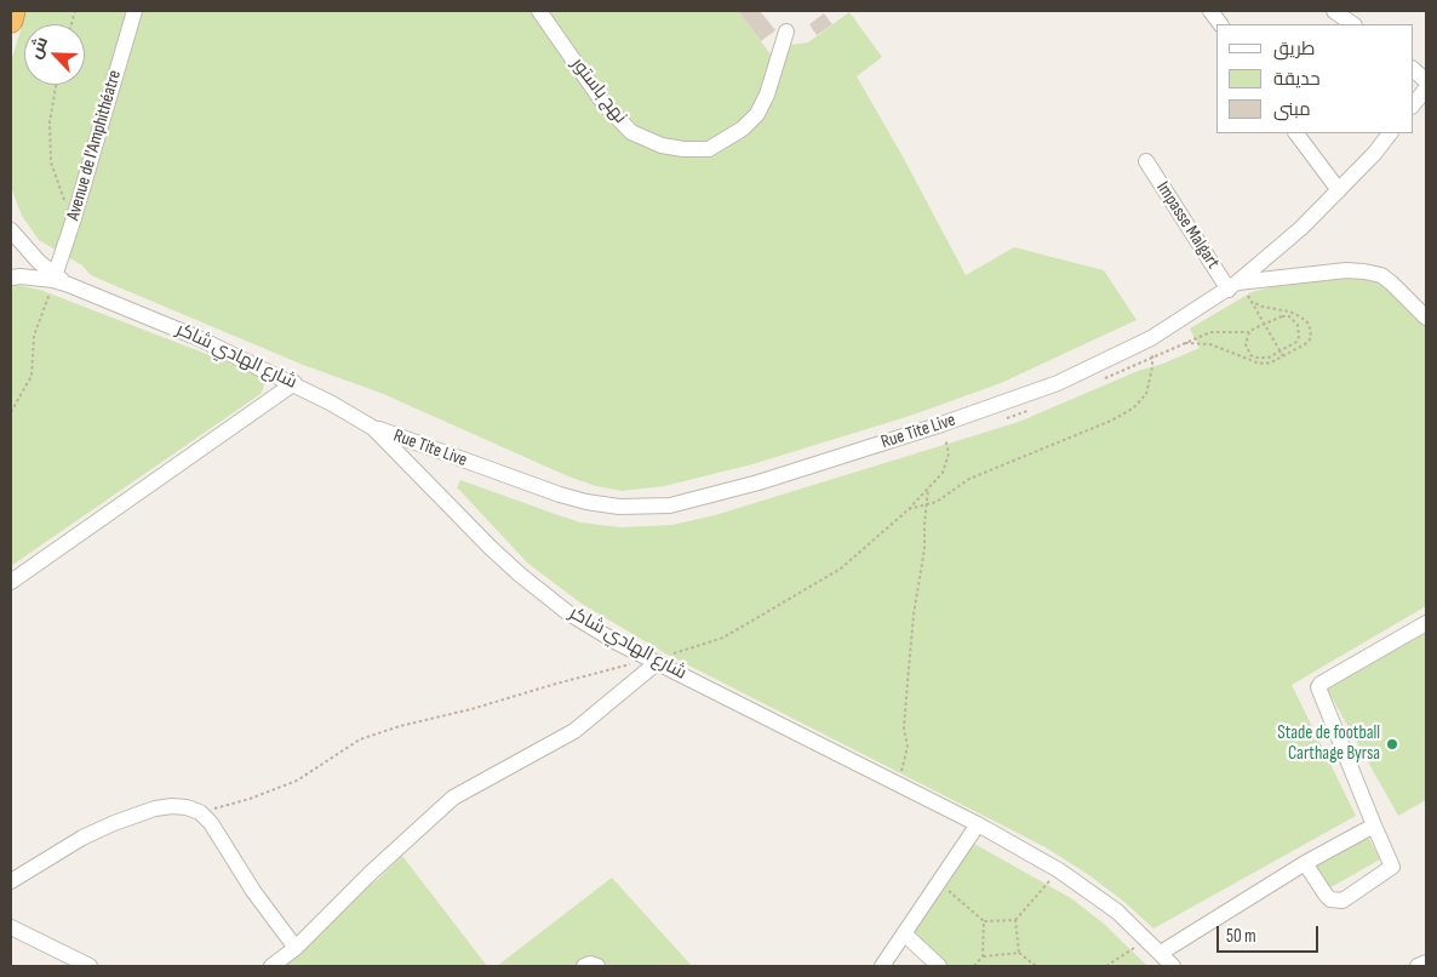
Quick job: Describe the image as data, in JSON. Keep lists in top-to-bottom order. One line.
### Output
{"streets":{"street":["نهج باستور","Avenue de l'Amphithéatre","Impasse Malgart","شارع الهادي شاكر","Rue Tite Live"]},"crossings":[["Avenue de l'Amphithéatre","شارع الهادي شاكر"],["Impasse Malgart","Rue Tite Live"],["شارع الهادي شاكر","Rue Tite Live"]],"places":["Stade de football Carthage Byrsa"],"legend":["طريق","حديقة","مبنى"],"scale_bar":"50 m","north":"top left"}
